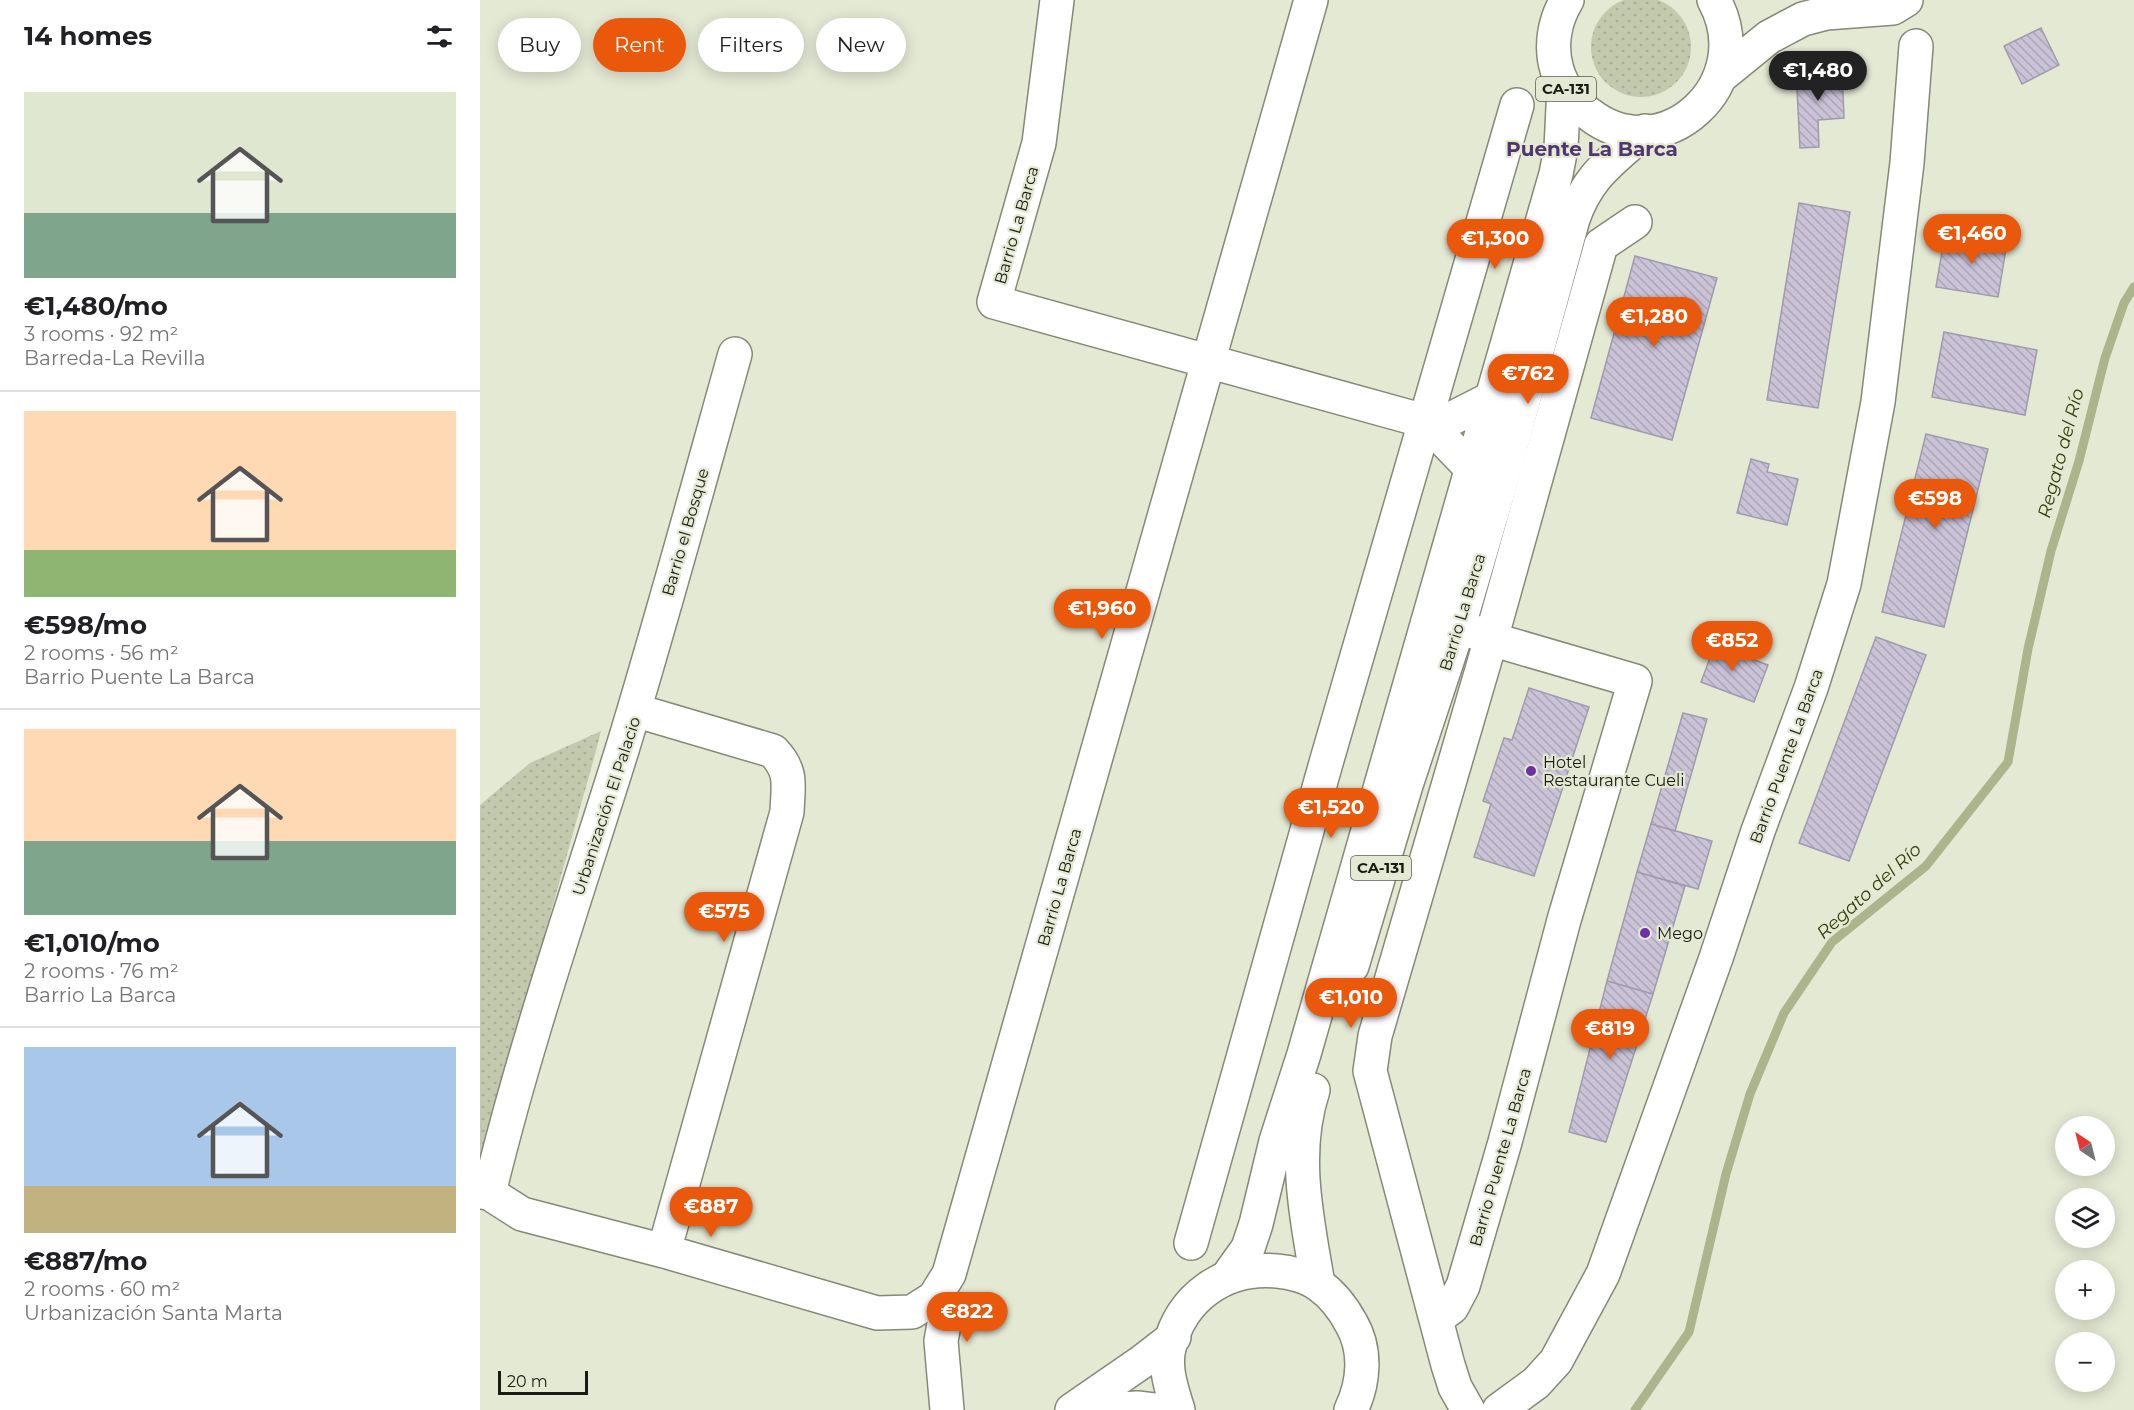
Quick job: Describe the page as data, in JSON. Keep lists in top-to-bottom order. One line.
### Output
{"streets":{"street":["CA-131","Barrio La Barca","Barrio el Bosque","Barrio Puente La Barca","Urbanización El Palacio"]},"crossings":[["CA-131","Barrio La Barca"],["Barrio La Barca","Barrio Puente La Barca"],["Barrio el Bosque","Urbanización El Palacio"]],"districts":["Puente La Barca"],"water":["Regato del Río"],"places":["Hotel Restaurante Cueli","Mego"],"scale_bar":"20 m","north":"top left","page":{"heading":"14 homes","chip":["Buy","Rent","Filters","New"],"price":["€1,480","€1,460","€1,300","€1,280","€762","€598","€1,960","€852","€1,520","€575","€1,010","€819","€887","€822"],"list":[{"name":"€1,480/mo","note":"3 rooms · 92 m² · Barreda-La Revilla"},{"name":"€598/mo","note":"2 rooms · 56 m² · Barrio Puente La Barca"},{"name":"€1,010/mo","note":"2 rooms · 76 m² · Barrio La Barca"},{"name":"€887/mo","note":"2 rooms · 60 m² · Urbanización Santa Marta"}],"map_buttons":["+","−"],"scale":"20 m"}}
